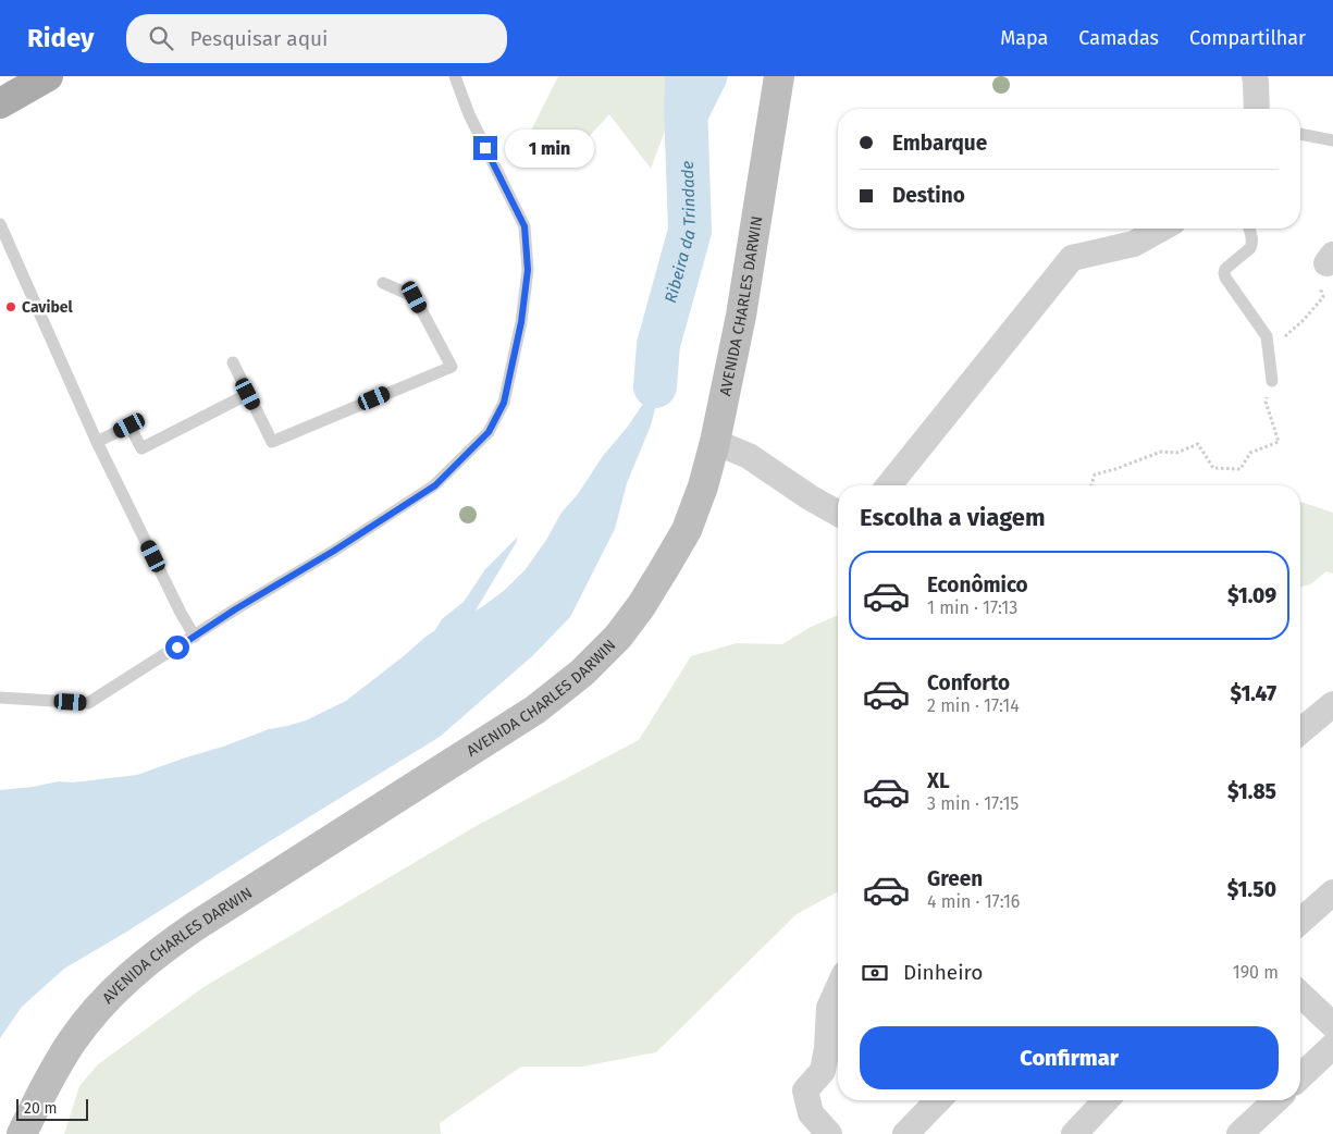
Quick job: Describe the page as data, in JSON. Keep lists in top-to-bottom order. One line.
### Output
{"streets":{"main road":["AVENIDA CHARLES DARWIN"]},"water":["Ribeira da Trindade"],"places":["Cavibel"],"scale_bar":"20 m","page":{"header":"Ridey","search":"Pesquisar aqui","nav":["Mapa","Camadas","Compartilhar"],"banner":["Embarque","Destino"],"bubble":"1 min","heading":"Escolha a viagem","list":[{"name":"Econômico","note":"1 min · 17:13","value":"$1.09"},{"name":"Conforto","note":"2 min · 17:14","value":"$1.47"},{"name":"XL","note":"3 min · 17:15","value":"$1.85"},{"name":"Green","note":"4 min · 17:16","value":"$1.50"}],"pay":["Dinheiro","190 m"],"buttons":"Confirmar","scale":"20 m"}}
